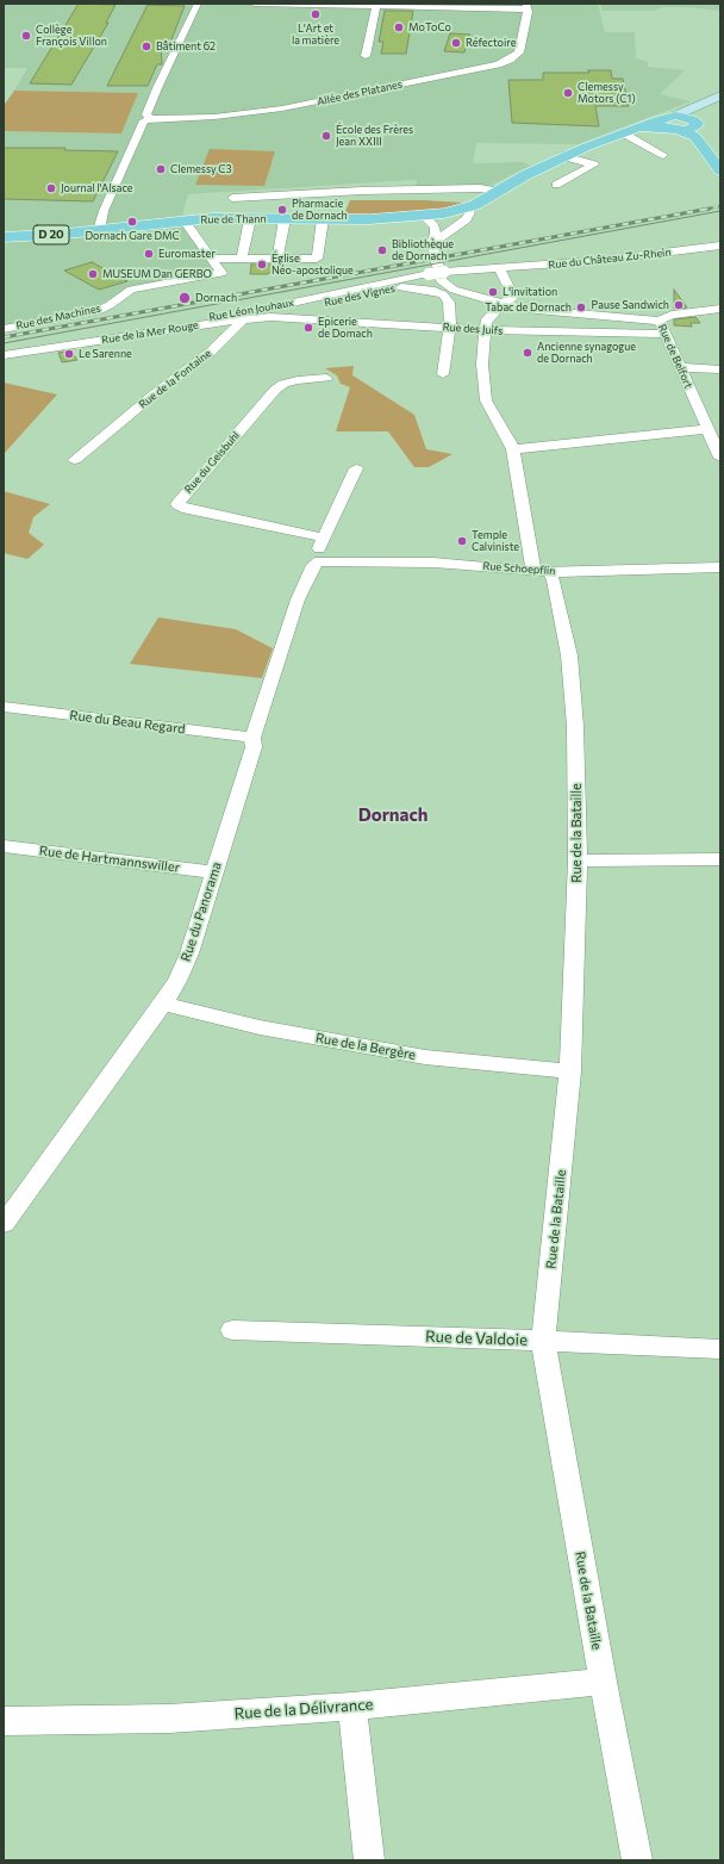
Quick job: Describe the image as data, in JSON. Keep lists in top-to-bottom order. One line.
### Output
{"streets":{"main road":["Rue de Thann","D 20"],"street":["Allée des Platanes","Rue du Château Zu-Rhein","Rue des Vignes","Rue Léon Jouhaux","Rue des Machines","Rue des Juifs","Rue de la Mer Rouge","Rue de Belfort","Rue de la Fontaine","Rue du Geisbuhl","Rue Schoepflin","Rue du Beau Regard","Rue de la Bataille","Rue de Hartmannswiller","Rue du Panorama","Rue de la Bergère","Rue de Valdoie","Rue de la Délivrance"]},"crossings":[["Rue de Thann","Rue de Belfort"],["Rue du Château Zu-Rhein","Rue Léon Jouhaux"],["Rue des Vignes","Rue des Juifs"],["Rue des Juifs","Rue de Belfort"],["Rue des Juifs","Rue de la Bataille"],["Rue de la Mer Rouge","Rue de la Fontaine"],["Rue Schoepflin","Rue de la Bataille"],["Rue Schoepflin","Rue du Panorama"],["Rue du Beau Regard","Rue du Panorama"],["Rue de la Bataille","Rue de la Bergère"],["Rue de la Bataille","Rue de Valdoie"],["Rue de la Bataille","Rue de la Délivrance"],["Rue de Hartmannswiller","Rue du Panorama"],["Rue du Panorama","Rue de la Bergère"]],"districts":["Dornach"],"places":["L'Art et la matière","MoToCo","Collège François Villon","Réfectoire","Bâtiment 62","Clemessy Motors (C1)","École des Frères Jean XXIII","Clemessy C3","Journal l'Alsace","Pharmacie de Dornach","Dornach Gare DMC","Bibliothèque de Dornach","Euromaster","Église Néo-apostolique","MUSEUM Dan GERBO","L'invitation","Dornach","Pause Sandwich","Tabac de Dornach","Epicerie de Domach","Ancienne synagogue de Dornach","Le Sarenne","Temple Calviniste"]}
